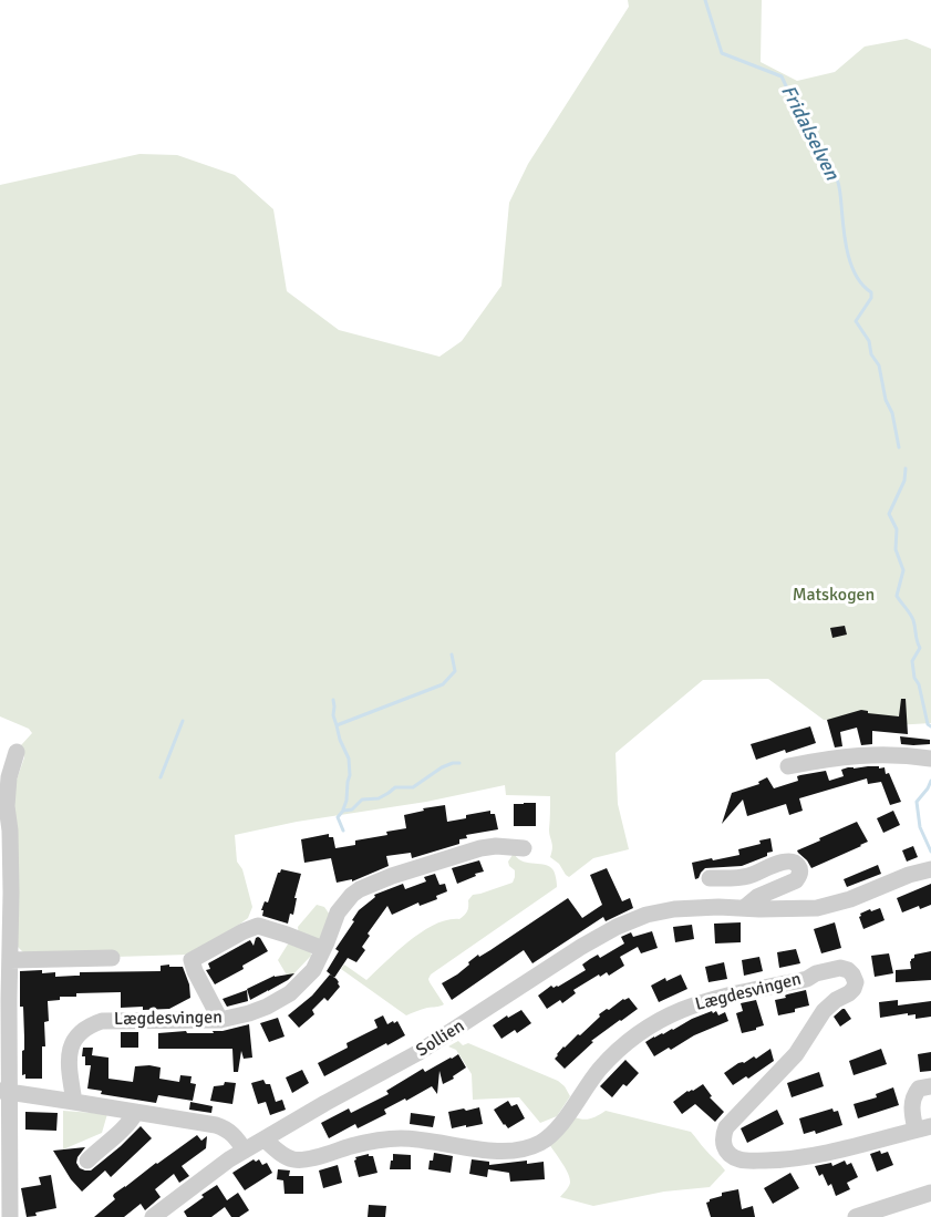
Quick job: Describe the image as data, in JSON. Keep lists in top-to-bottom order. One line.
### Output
{"streets":{"street":["Lægdesvingen","Sollien"]},"crossings":[["Lægdesvingen","Sollien"]],"water":["Fridalselven"],"parks":["Matskogen"]}
